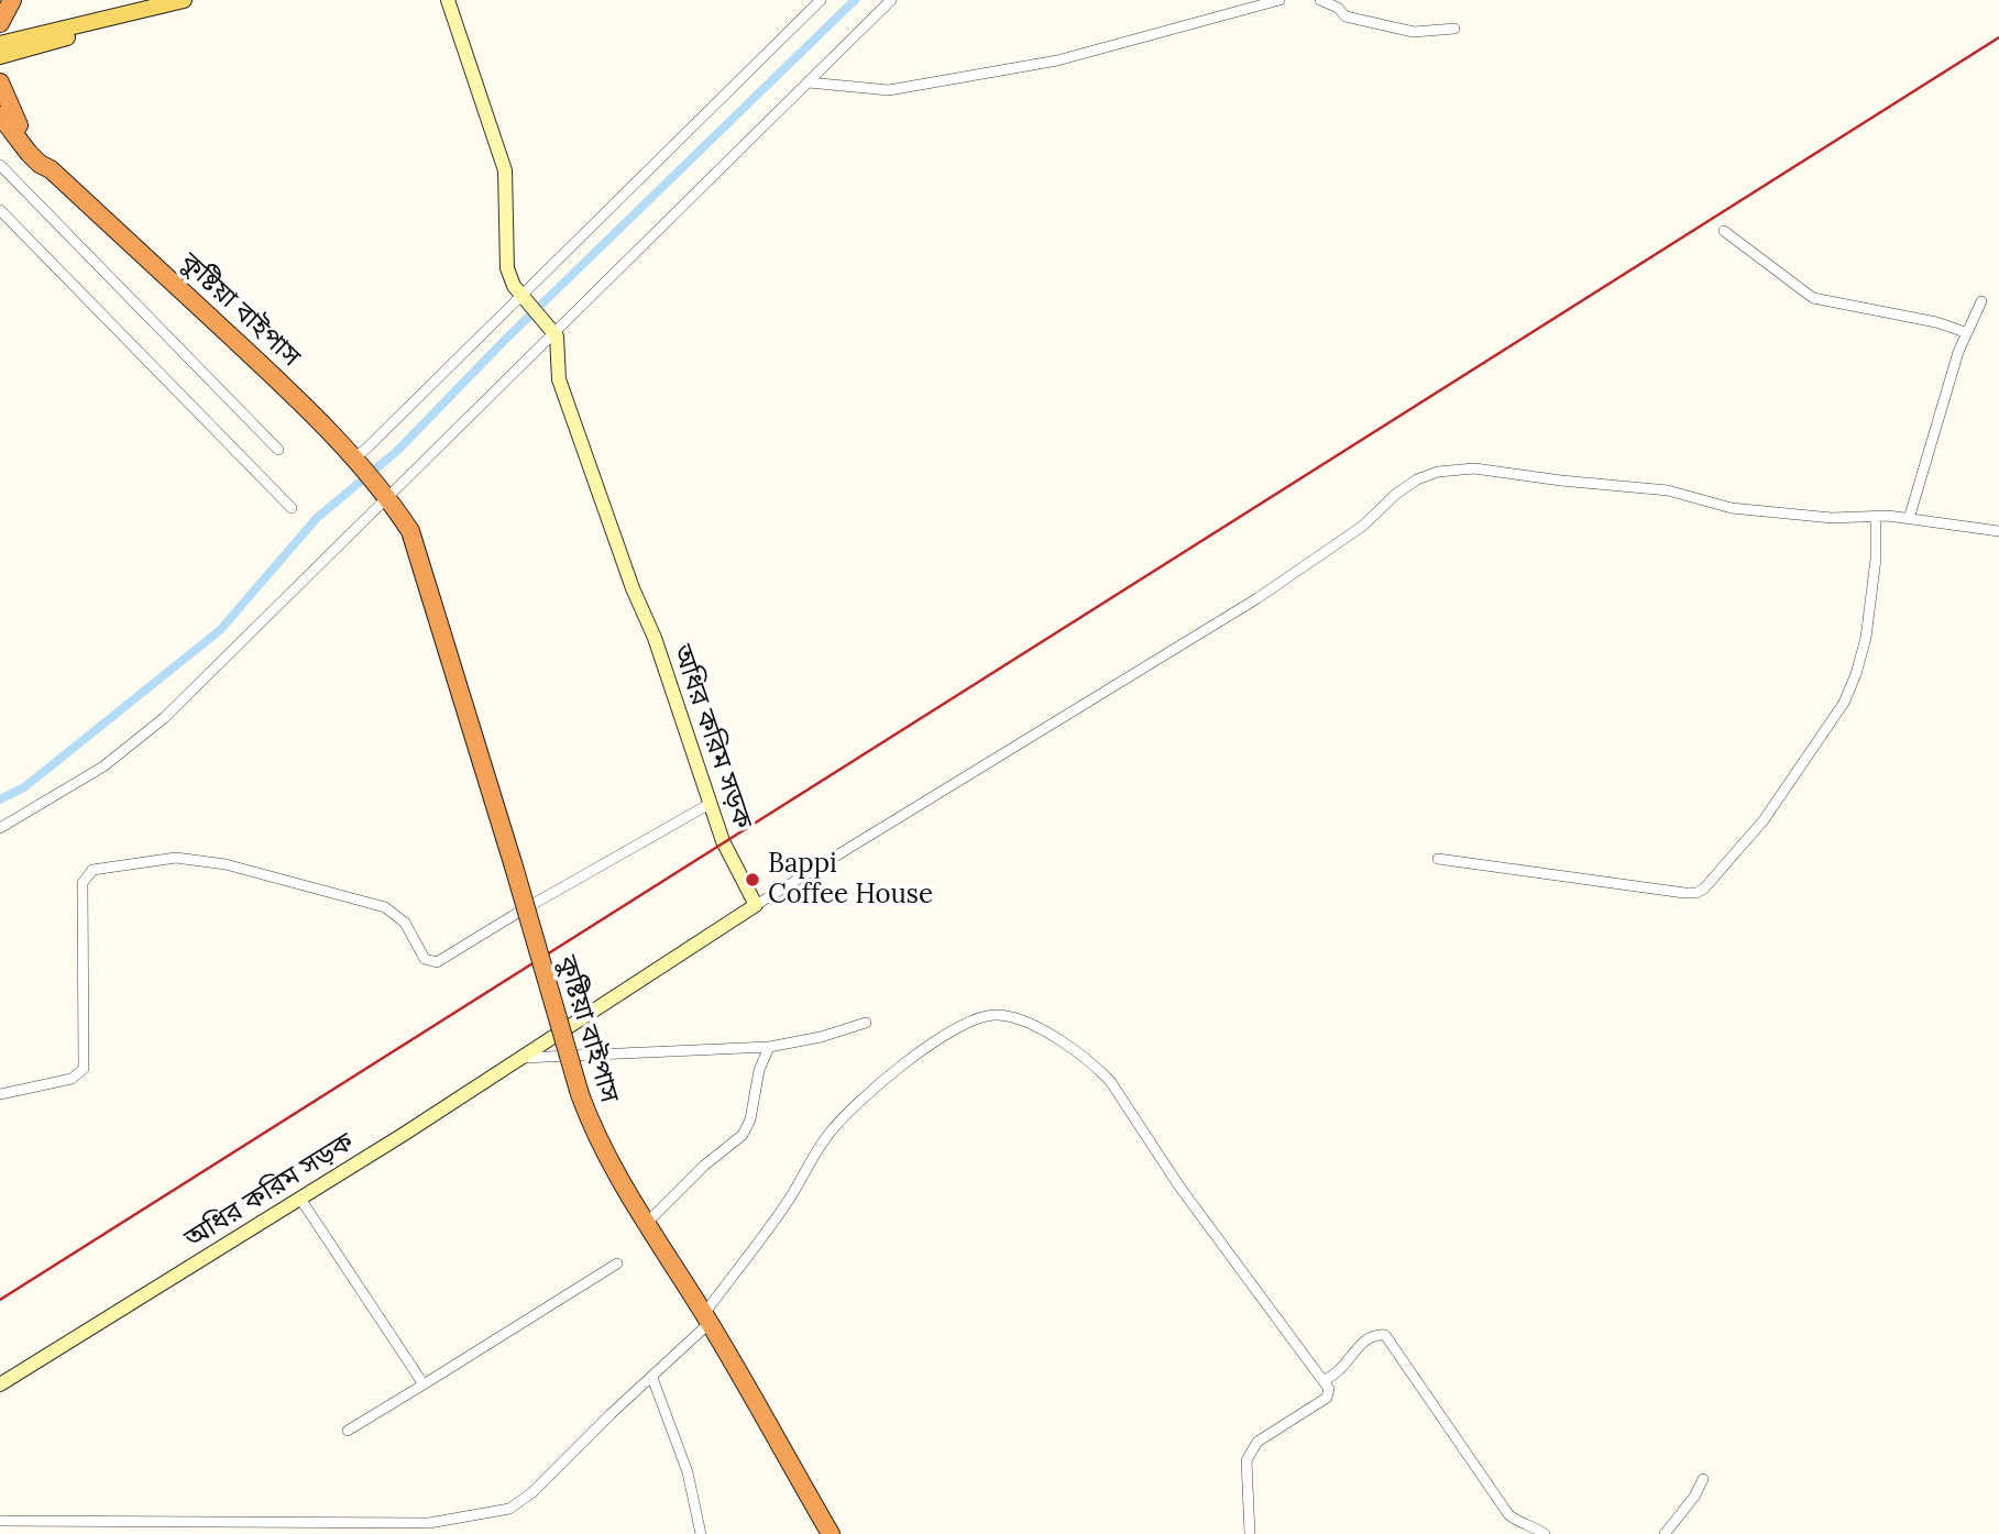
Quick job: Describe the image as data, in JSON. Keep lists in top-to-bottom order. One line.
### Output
{"streets":{"highway":["কুষ্টিয়া বাইপাস"],"main road":["অধির করিম সড়ক"]},"places":["Bappi Coffee House"]}
